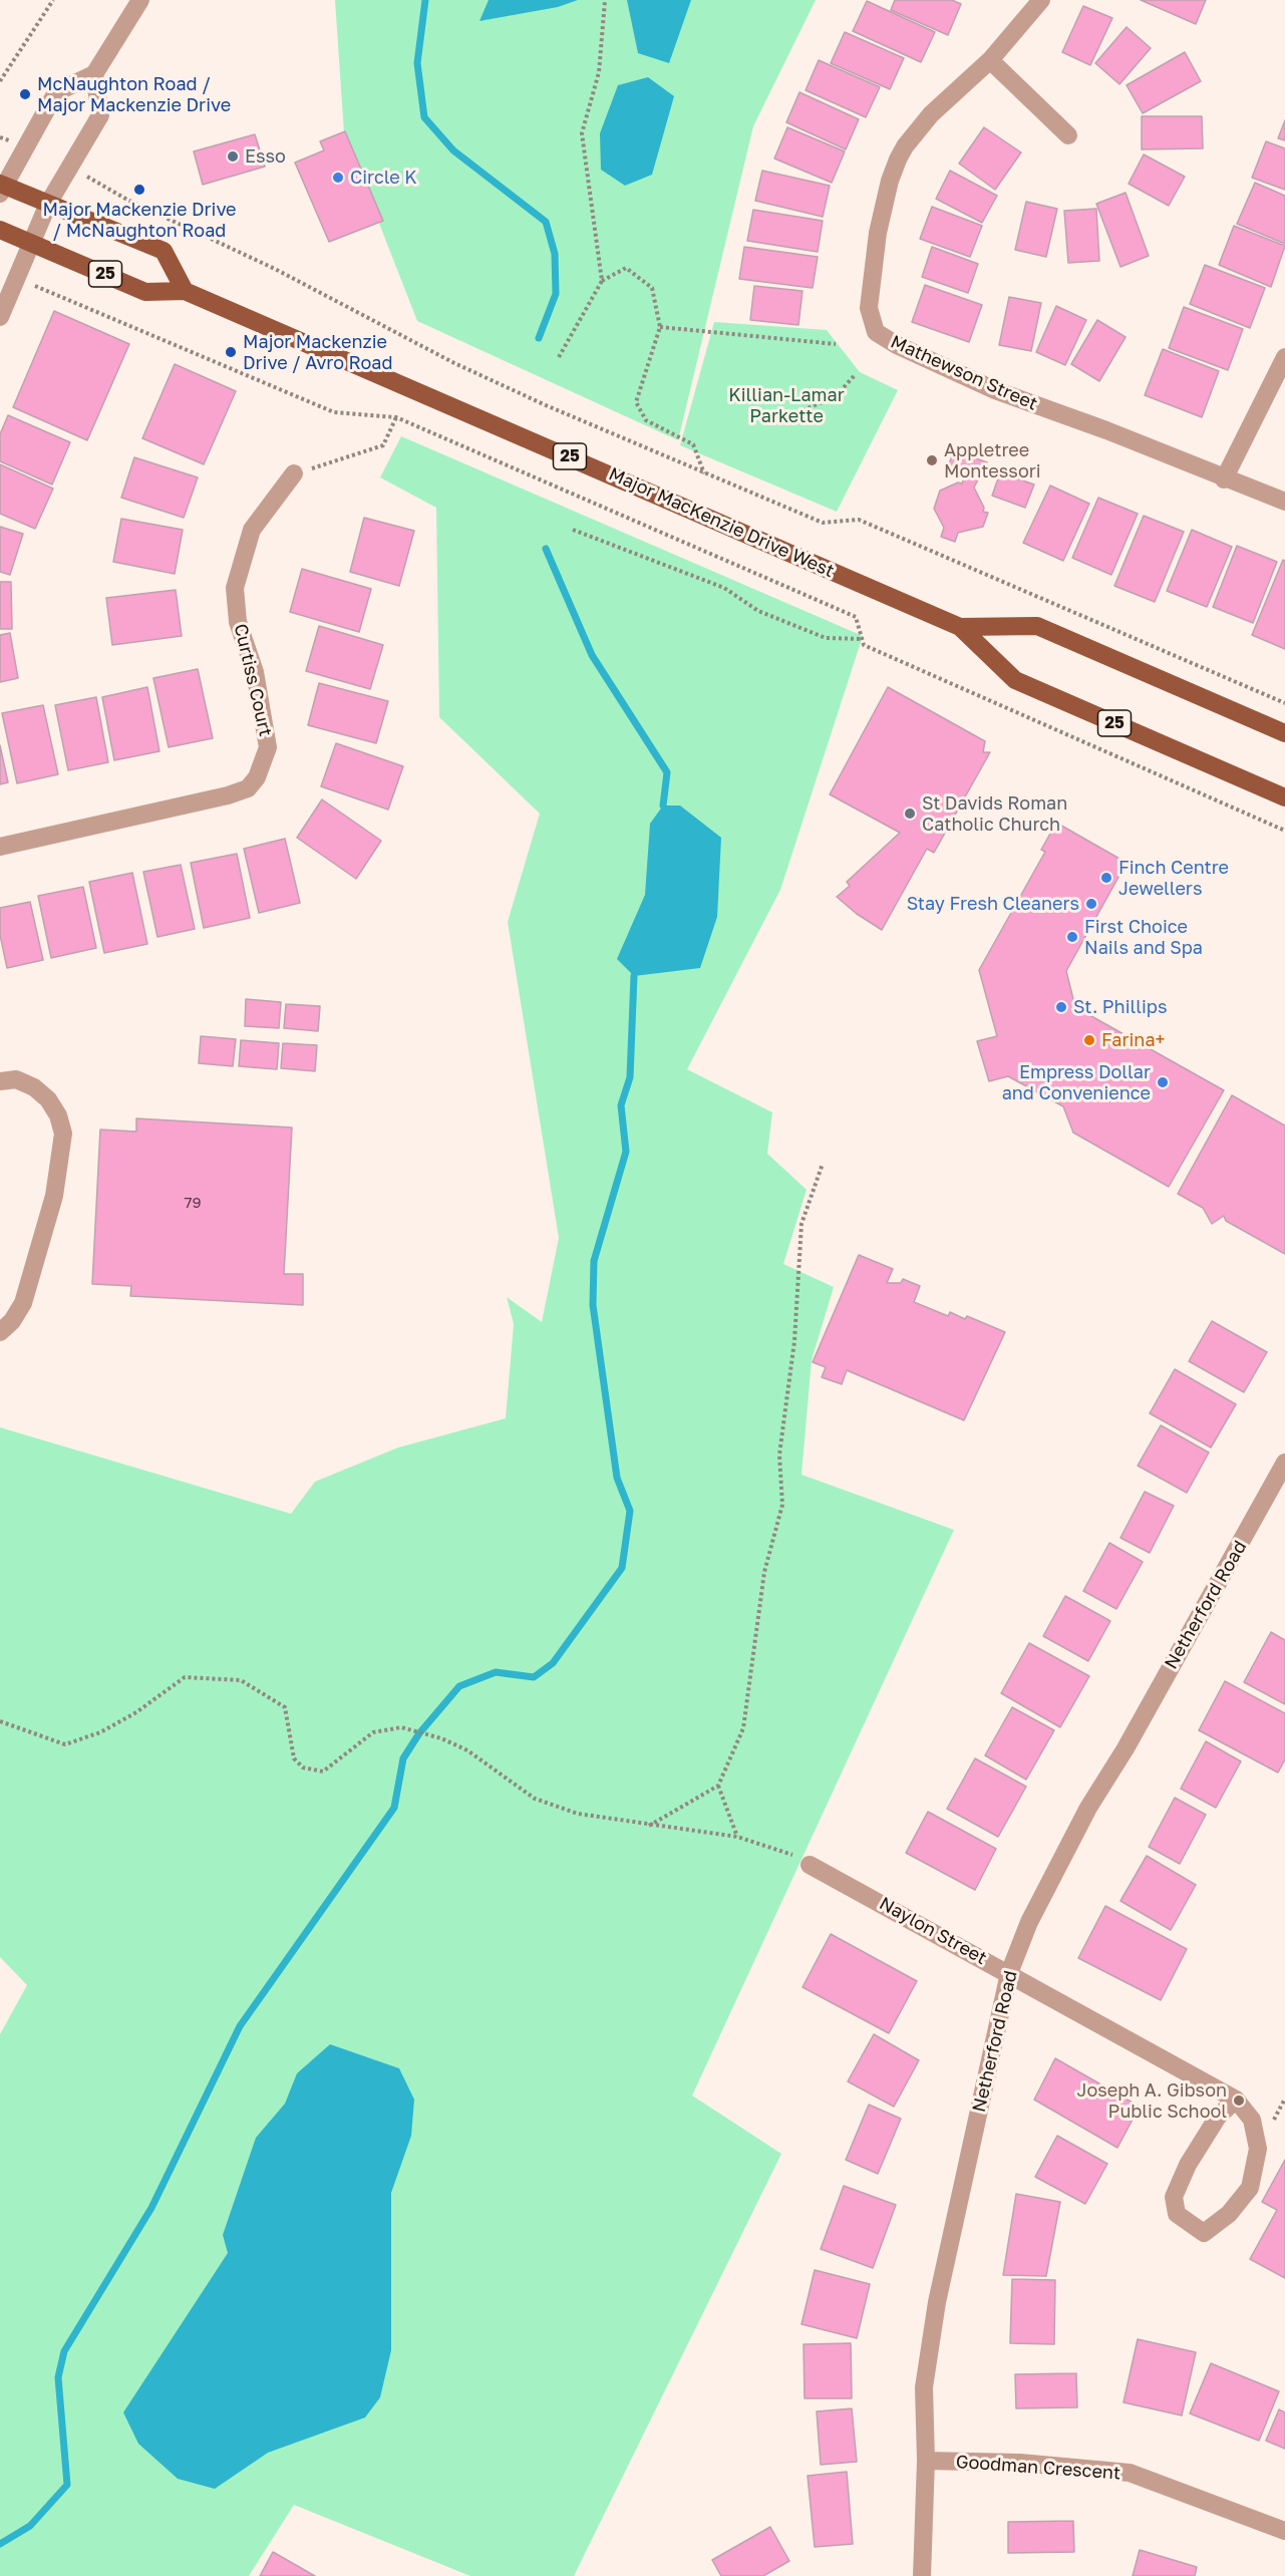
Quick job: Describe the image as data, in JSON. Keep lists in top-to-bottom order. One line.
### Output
{"streets":{"main road":["25","Major MacKenzie Drive West"],"street":["Mathewson Street","Curtiss Court","Netherford Road","Naylon Street","Goodman Crescent"]},"crossings":[["25","Major MacKenzie Drive West"],["Netherford Road","Naylon Street"],["Netherford Road","Goodman Crescent"]],"parks":["Killian-Lamar Parkette"],"places":["McNaughton Road / Major Mackenzie Drive","Esso","Circle K","Major Mackenzie Drive / McNaughton Road","Major Mackenzie Drive / Avro Road","Appletree Montessori","St Davids Roman Catholic Church","Finch Centre Jewellers","Stay Fresh Cleaners","First Choice Nails and Spa","St. Phillips","Farina+","Empress Dollar and Convenience","Joseph A. Gibson Public School"],"house_numbers":["79"]}
